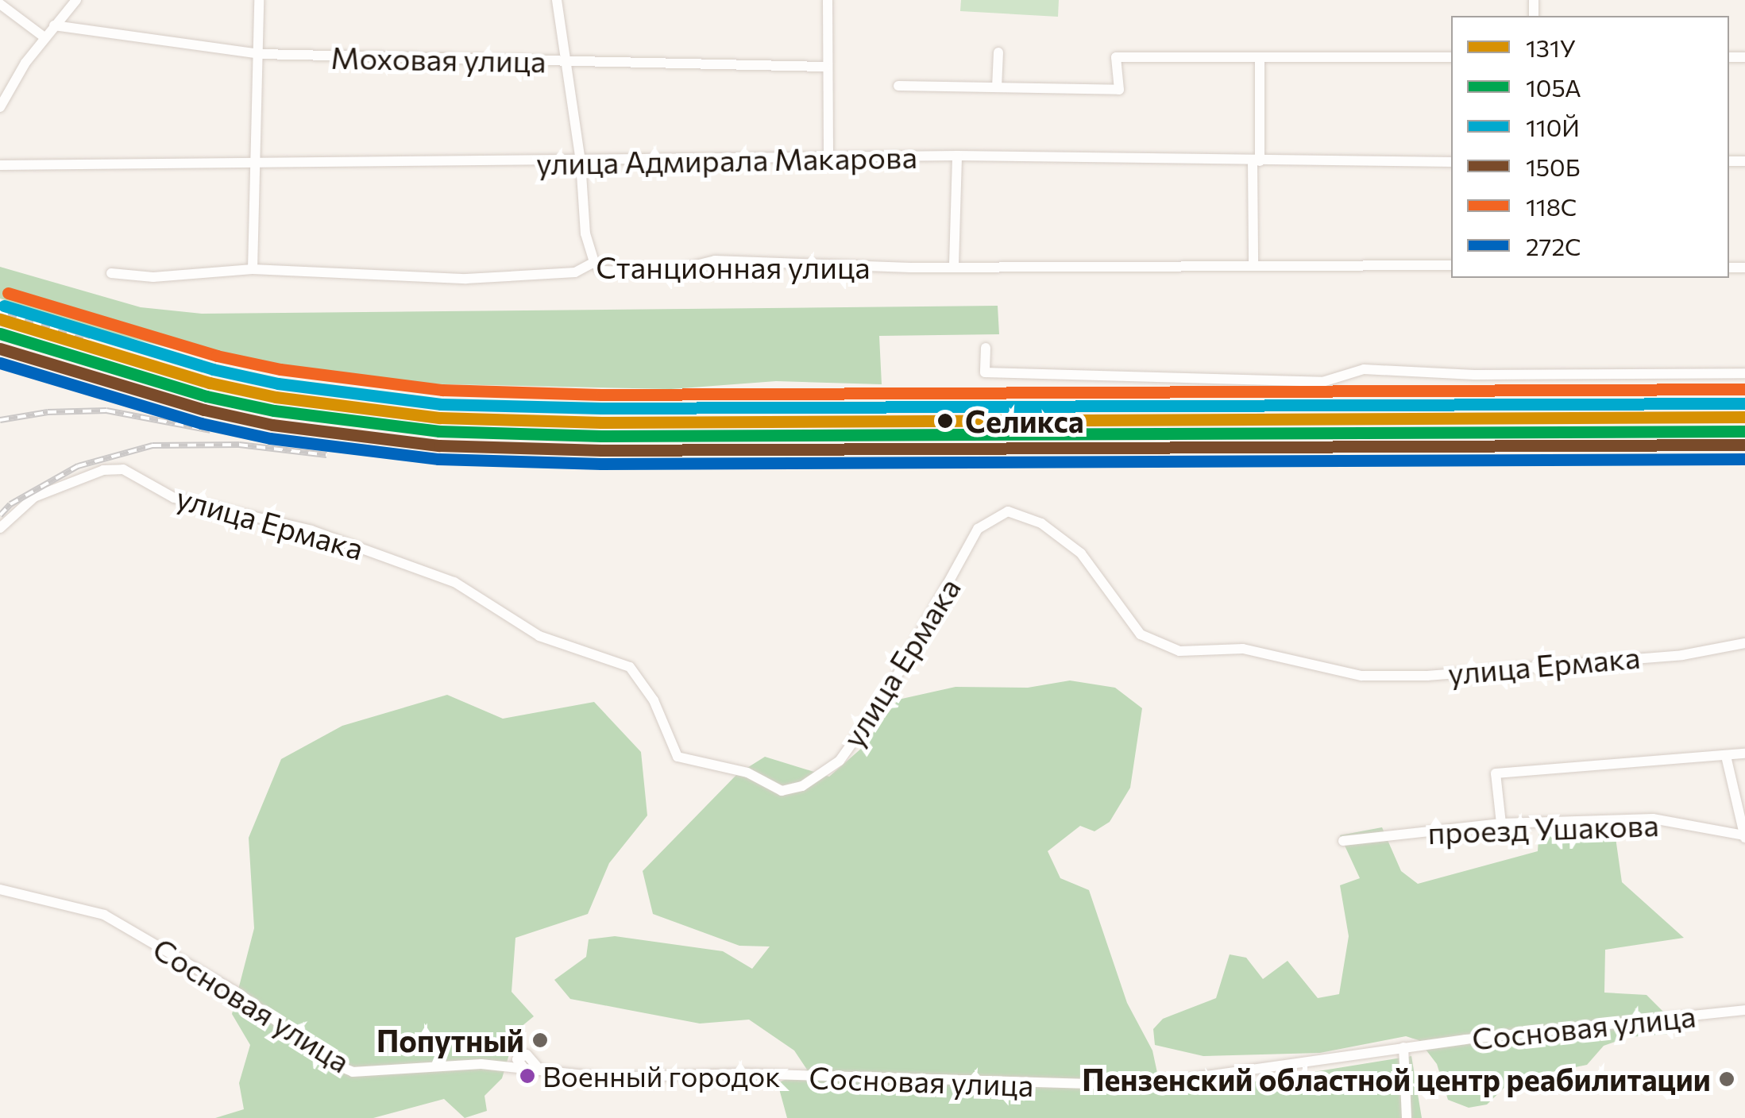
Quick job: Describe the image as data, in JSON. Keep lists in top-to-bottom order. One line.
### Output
{"streets":{"street":["Моховая улица","улица Адмирала Макарова","Станционная улица","улица Ермака","проезд Ушакова","Сосновая улица"]},"places":["Селикса","Попутный","Военный городок","Пензенский областной центр реабилитации"],"lines":["transit line 118С","transit line 110Й","transit line 131У","transit line 105А","transit line 150Б","transit line 272С"],"legend":["131У","105А","110Й","150Б","118С","272С"]}
